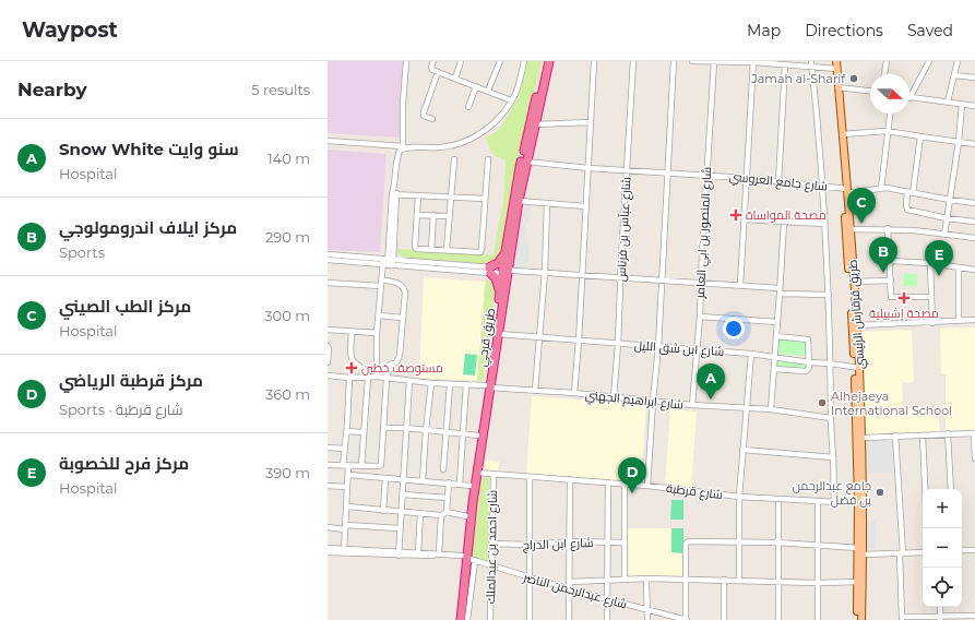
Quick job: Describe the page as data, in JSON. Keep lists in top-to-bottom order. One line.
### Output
{"streets":{"highway":["طريق قرجي"],"main road":["طريق قرقارش الرئيسي"],"street":["شارع جامع العروسي","شارع عباّس بن فرناس","شارع المنصور بن ابي العامر","شارع ابن شق الليل","شارع ابراهيم الجهني","شارع قرطبة","شارع ابن الدراج","شارع احمد بن عبدالملك","شارع عبدالرحمن الناصر"]},"crossings":[["شارع جامع العروسي","شارع عباّس بن فرناس"],["شارع جامع العروسي","شارع المنصور بن ابي العامر"],["شارع جامع العروسي","طريق قرقارش الرئيسي"],["شارع جامع العروسي","طريق قرجي"],["شارع عباّس بن فرناس","شارع ابن شق الليل"],["شارع عباّس بن فرناس","شارع ابراهيم الجهني"],["شارع المنصور بن ابي العامر","شارع ابن شق الليل"],["شارع المنصور بن ابي العامر","شارع ابراهيم الجهني"],["طريق قرقارش الرئيسي","شارع ابن شق الليل"],["طريق قرقارش الرئيسي","شارع قرطبة"],["طريق قرجي","شارع ابن شق الليل"],["طريق قرجي","شارع ابراهيم الجهني"],["طريق قرجي","شارع قرطبة"],["طريق قرجي","شارع عبدالرحمن الناصر"],["شارع قرطبة","شارع احمد بن عبدالملك"],["شارع ابن الدراج","شارع احمد بن عبدالملك"],["شارع احمد بن عبدالملك","شارع عبدالرحمن الناصر"]],"places":{"other":["Jamah al-Sharif","Alhejaeya International School","جامع عبدالرحمن بن فضل"],"health":["مصحة المواساة","مصحة إشبيلية","مستوصف خطين"]},"north":"right","page":{"header":"Waypost","nav":["Map","Directions","Saved"],"heading":["Nearby","5 results"],"list":[{"mark":"A","name":"Snow White سنو وايت","note":"Hospital","value":"140 m"},{"mark":"B","name":"مركز ايلاف اندرومولوجي","note":"Sports","value":"290 m"},{"mark":"C","name":"مركز الطب الصيني","note":"Hospital","value":"300 m"},{"mark":"D","name":"مركز قرطبة الرياضي","note":"Sports · شارع قرطبة","value":"360 m"},{"mark":"E","name":"مركز فرح للخصوبة","note":"Hospital","value":"390 m"}],"pins":["C","B","E","A","D"],"map_buttons":["+","−"]}}
